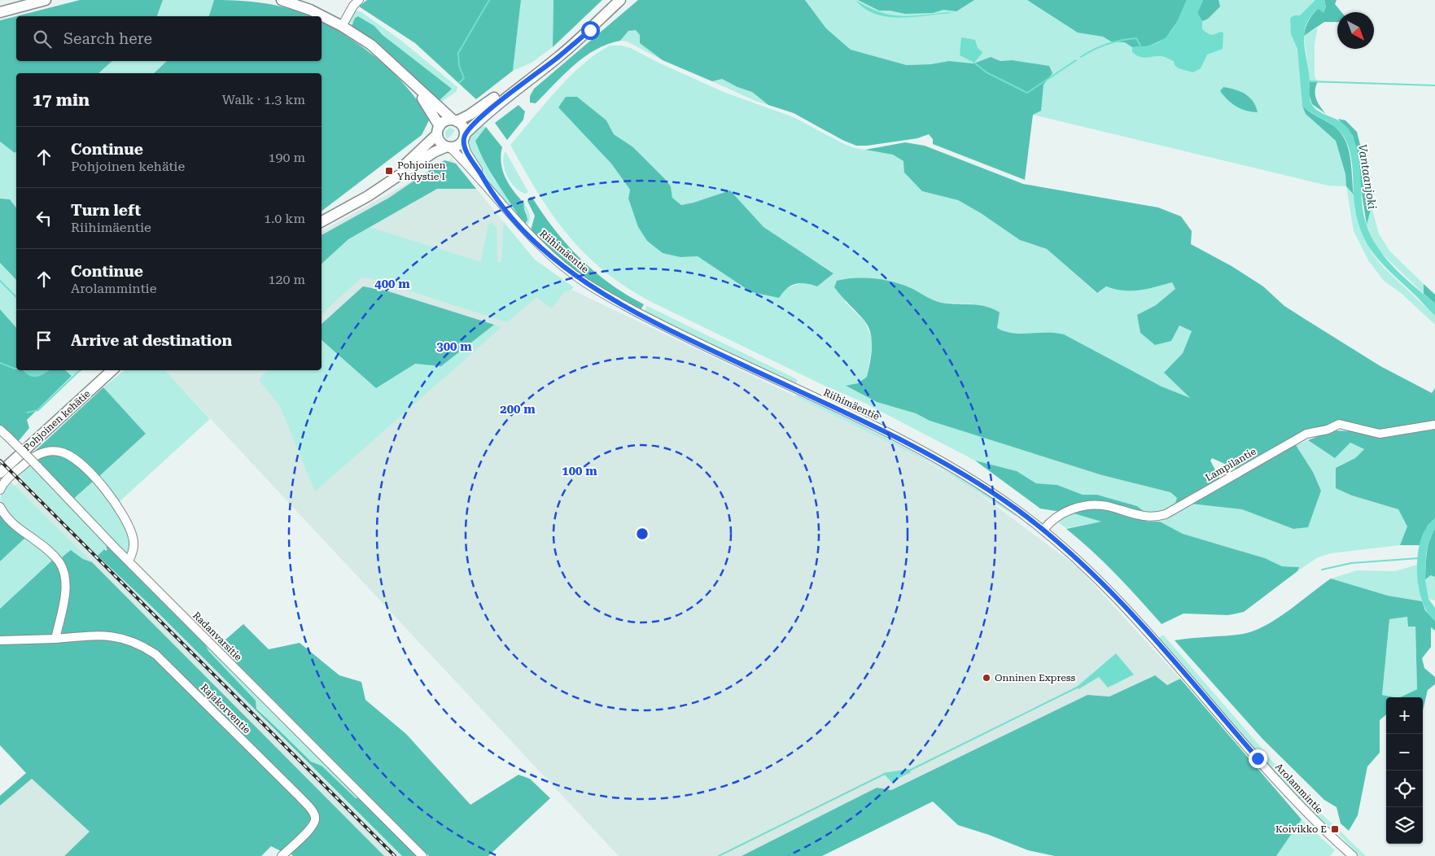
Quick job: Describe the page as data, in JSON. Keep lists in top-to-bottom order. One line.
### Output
{"streets":{"main road":["Pohjoinen kehätie"],"street":["Riihimäentie","Lampilantie","Radanvarsitie","Rajakorventie","Arolammintie"]},"crossings":[["Riihimäentie","Lampilantie"],["Riihimäentie","Arolammintie"]],"water":["Vantaanjoki"],"places":{"transit":["Pohjoinen Yhdystie I","Koivikko E"],"other":["Onninen Express"]},"north":"bottom right","page":{"search":"Search here","heading":["17 min","Walk · 1.3 km"],"list":[["Continue","Pohjoinen kehätie","190 m"],["Turn left","Riihimäentie","1.0 km"],["Continue","Arolammintie","120 m"],"Arrive at destination"],"map_buttons":["+","−"]},"rings":["400 m","300 m","200 m","100 m"]}
